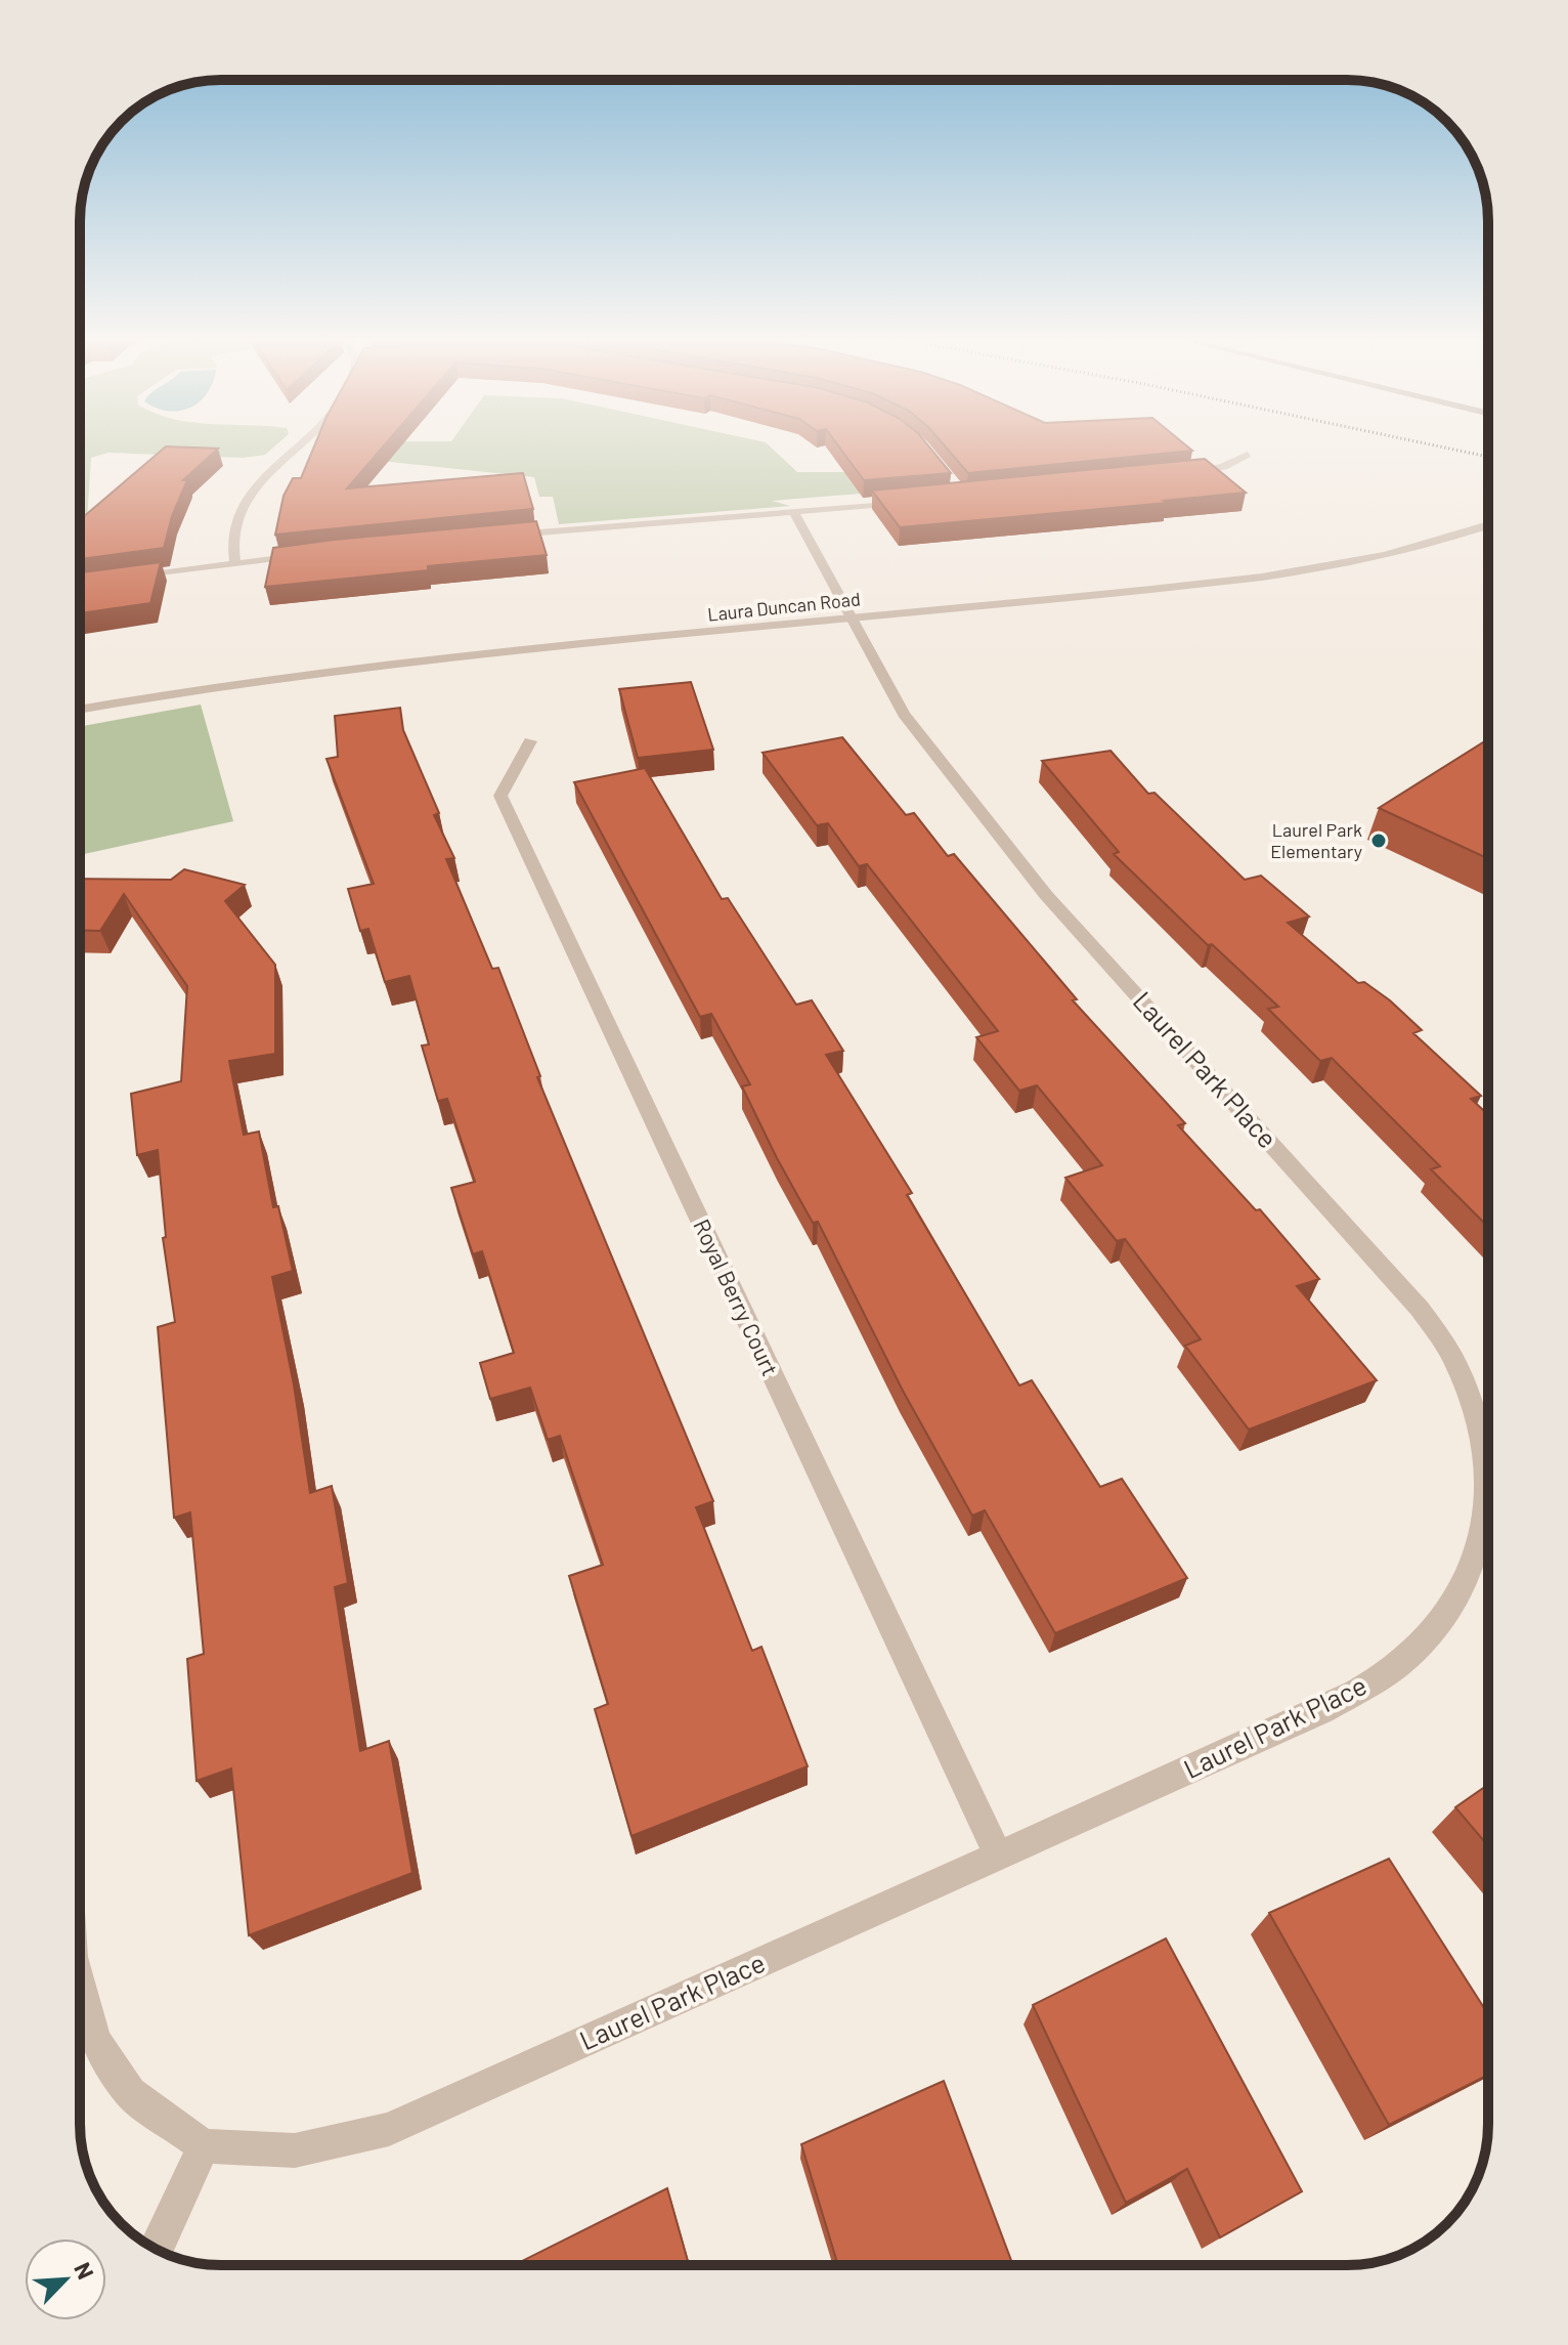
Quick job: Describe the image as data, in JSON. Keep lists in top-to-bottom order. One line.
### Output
{"streets":{"street":["Laura Duncan Road","Laurel Park Place","Royal Berry Court"]},"crossings":[["Laura Duncan Road","Laurel Park Place"],["Laurel Park Place","Royal Berry Court"]],"places":["Laurel Park Elementary"],"north":"top right"}
